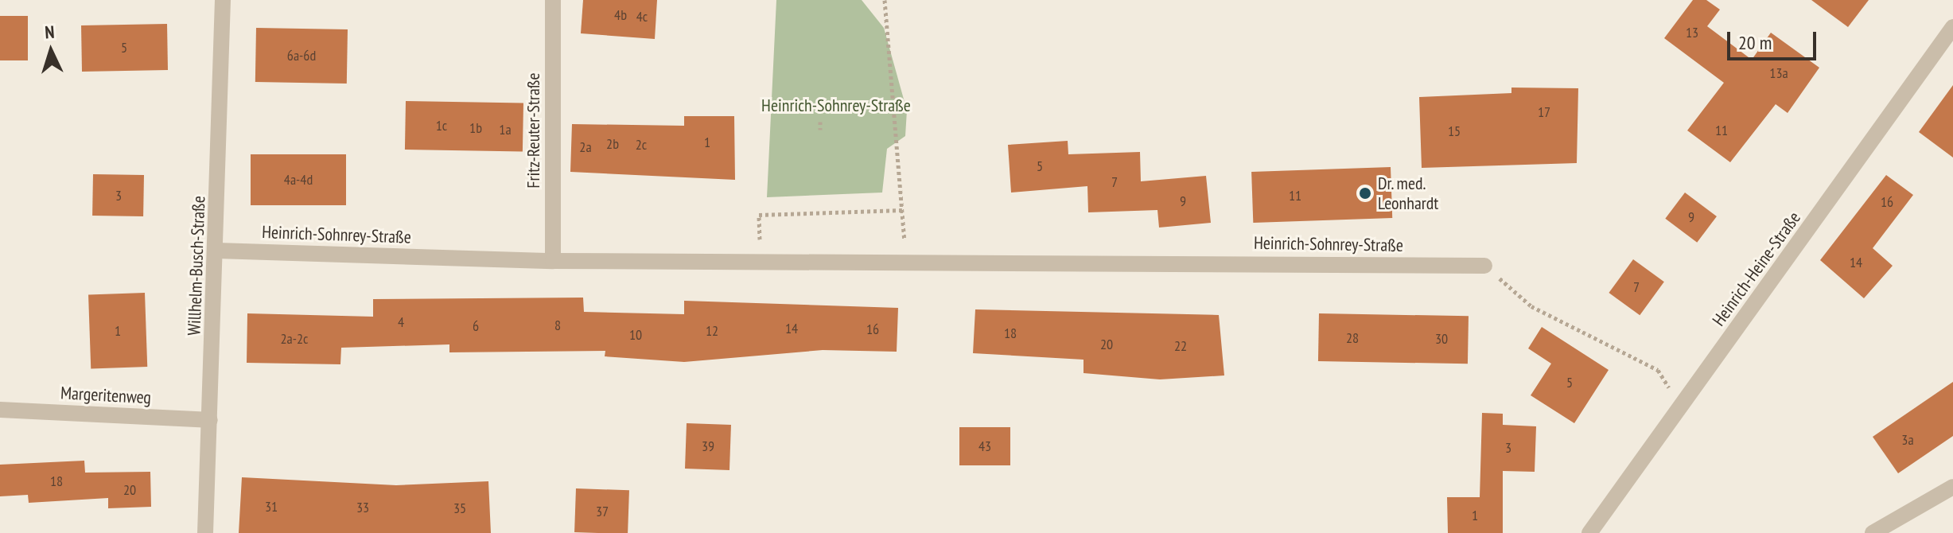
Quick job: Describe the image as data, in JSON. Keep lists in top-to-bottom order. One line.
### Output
{"streets":{"street":["Fritz-Reuter-Straße","Heinrich-Sohnrey-Straße","Willhelm-Busch-Straße","Heinrich-Heine-Straße","Margeritenweg"]},"crossings":[["Fritz-Reuter-Straße","Heinrich-Sohnrey-Straße"],["Heinrich-Sohnrey-Straße","Willhelm-Busch-Straße"],["Willhelm-Busch-Straße","Margeritenweg"]],"parks":["Heinrich-Sohnrey-Straße"],"places":["Dr. med. Leonhardt"],"house_numbers":["4b","4c","13","5","6a-6d","13a","17","1c","1b","1a","11","15","1","2b","2c","2a","5","4a-4d","7","3","11","9","16","9","14","7","4","8","6","14","16","1","12","18","10","28","2a-2c","30","20","22","5","3a","39","43","3","18","20","31","33","35","37","1"],"scale_bar":"20 m","north":"top"}
